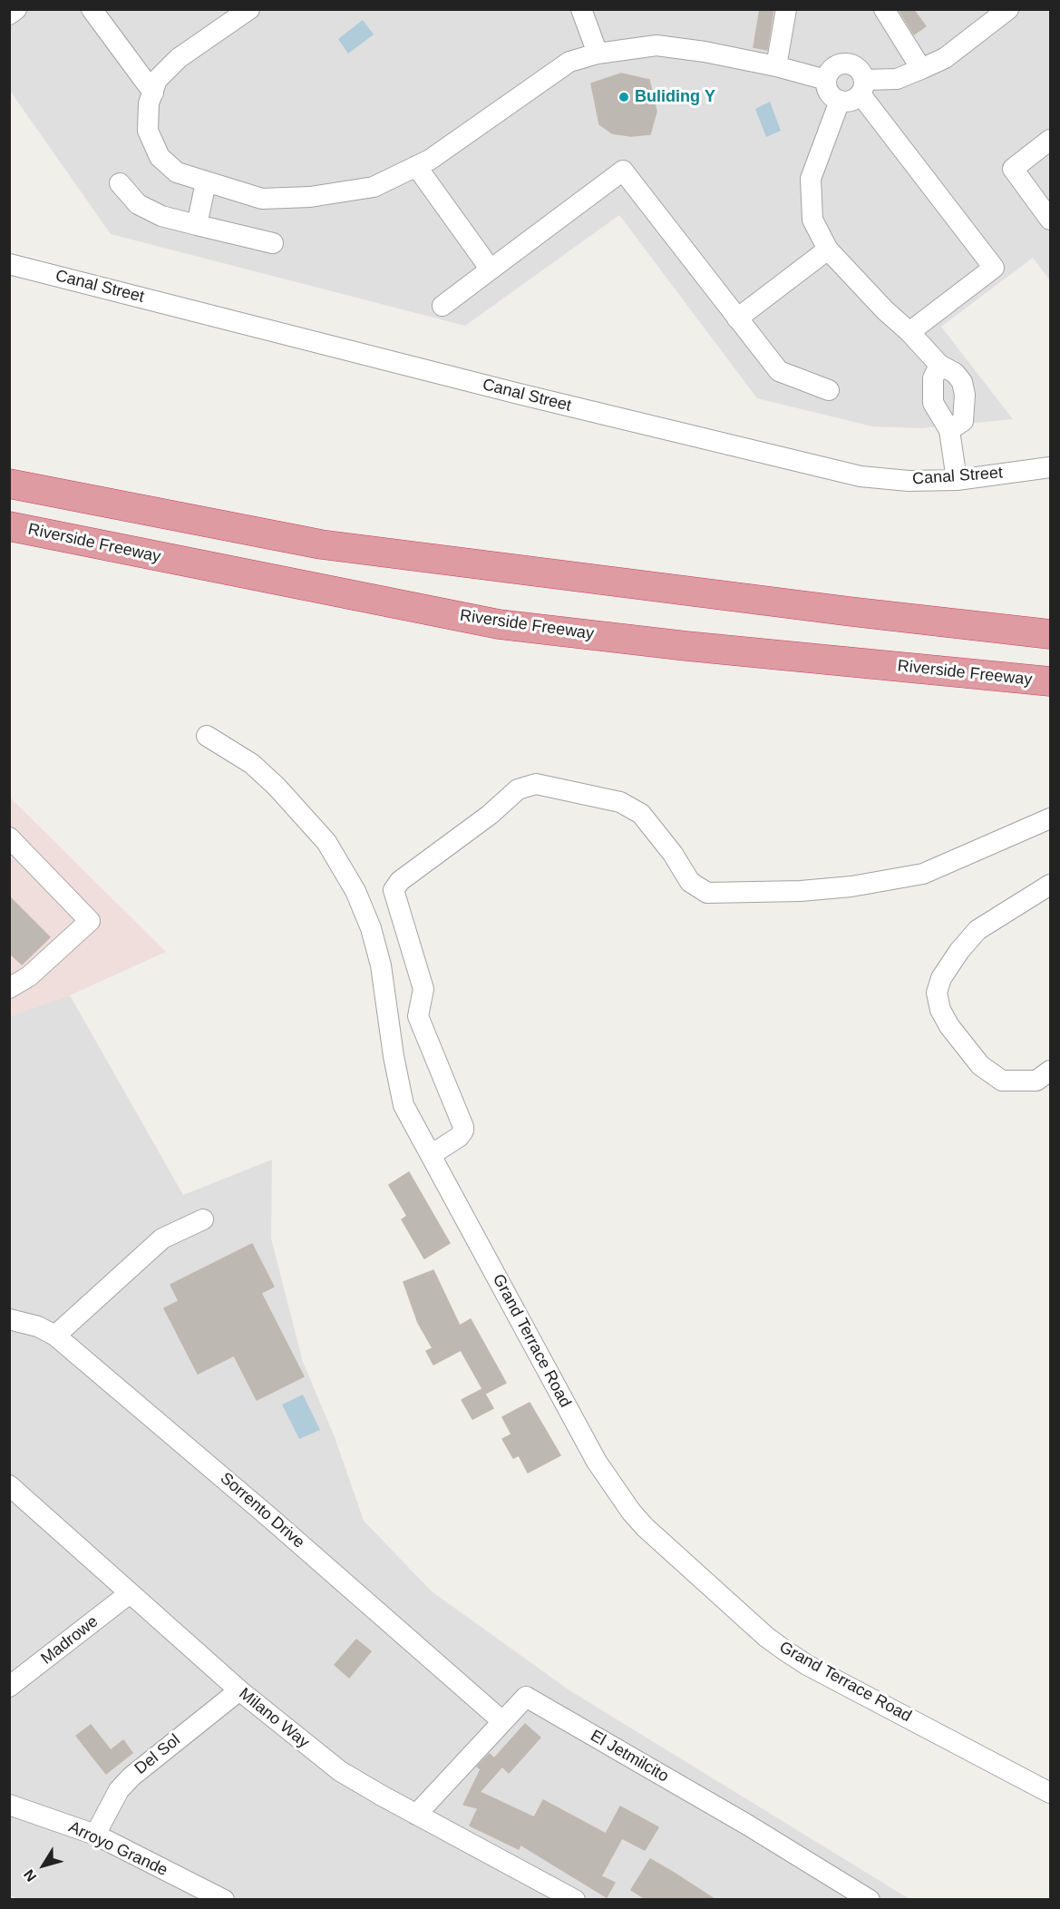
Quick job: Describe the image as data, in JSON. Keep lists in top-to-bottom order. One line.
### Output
{"streets":{"highway":["Riverside Freeway"],"street":["Canal Street","Grand Terrace Road","Sorrento Drive","Madrowe","Milano Way","Del Sol","El Jetmilcito","Arroyo Grande"]},"crossings":[["Sorrento Drive","El Jetmilcito"],["Madrowe","Milano Way"],["Milano Way","Del Sol"],["Milano Way","El Jetmilcito"],["Del Sol","Arroyo Grande"]],"places":["Buliding Y"],"north":"bottom left"}
